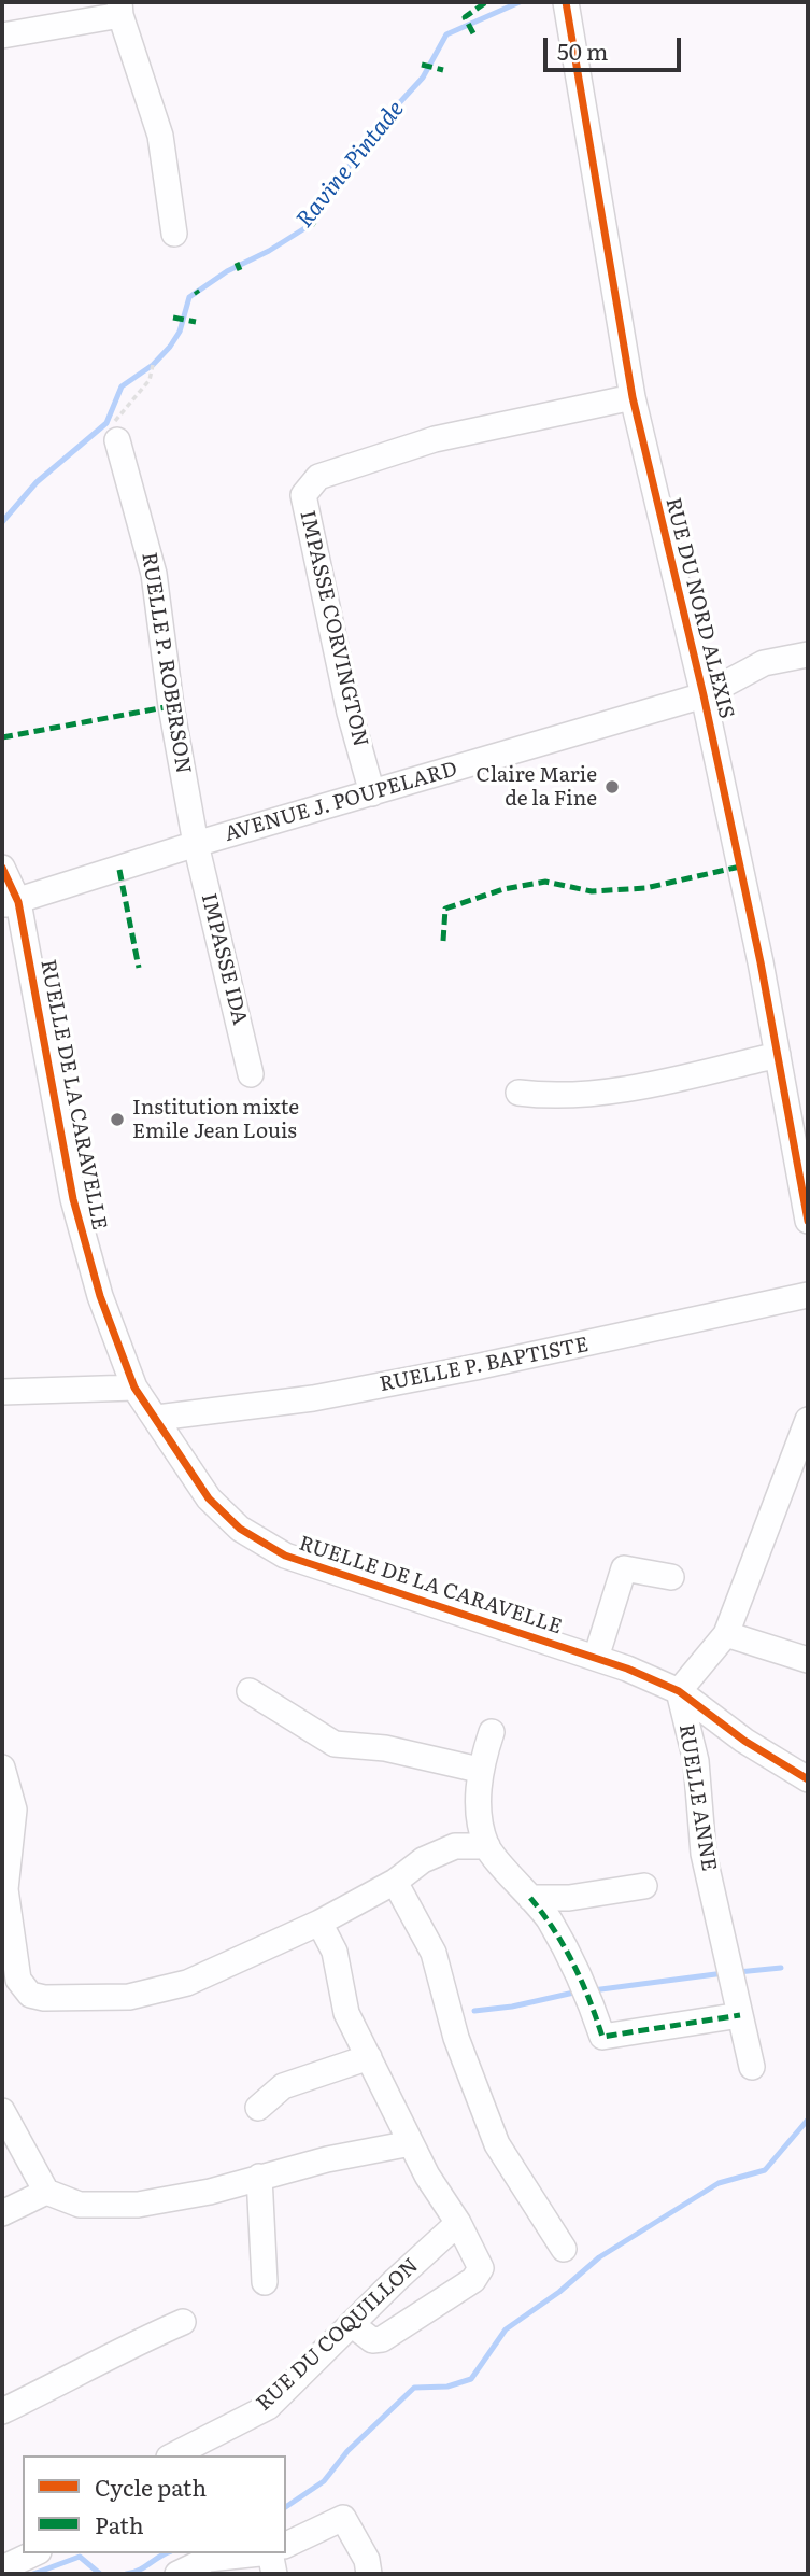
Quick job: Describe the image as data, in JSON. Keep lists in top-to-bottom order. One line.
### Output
{"streets":{"street":["RUE DU NORD ALEXIS","IMPASSE CORVINGTON","RUELLE P. ROBERSON","AVENUE J. POUPELARD","IMPASSE IDA","RUELLE DE LA CARAVELLE","RUELLE P. BAPTISTE","RUELLE ANNE","RUE DU COQUILLON"]},"crossings":[["RUE DU NORD ALEXIS","IMPASSE CORVINGTON"],["RUE DU NORD ALEXIS","AVENUE J. POUPELARD"],["IMPASSE CORVINGTON","AVENUE J. POUPELARD"],["RUELLE P. ROBERSON","AVENUE J. POUPELARD"],["RUELLE P. ROBERSON","IMPASSE IDA"],["AVENUE J. POUPELARD","IMPASSE IDA"],["AVENUE J. POUPELARD","RUELLE DE LA CARAVELLE"],["RUELLE DE LA CARAVELLE","RUELLE P. BAPTISTE"],["RUELLE DE LA CARAVELLE","RUELLE ANNE"]],"water":["Ravine Pintade"],"places":["Claire Marie de la Fine","Institution mixte Emile Jean Louis"],"legend":["Cycle path","Path"],"scale_bar":"50 m"}
